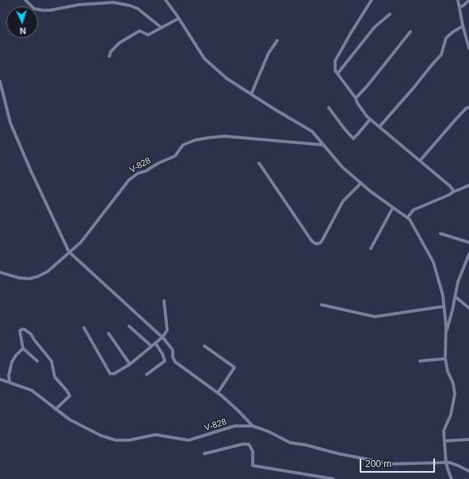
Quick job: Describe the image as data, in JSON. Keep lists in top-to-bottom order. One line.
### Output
{"streets":{"street":["V-828"]},"scale_bar":"200 m","north":"bottom"}
